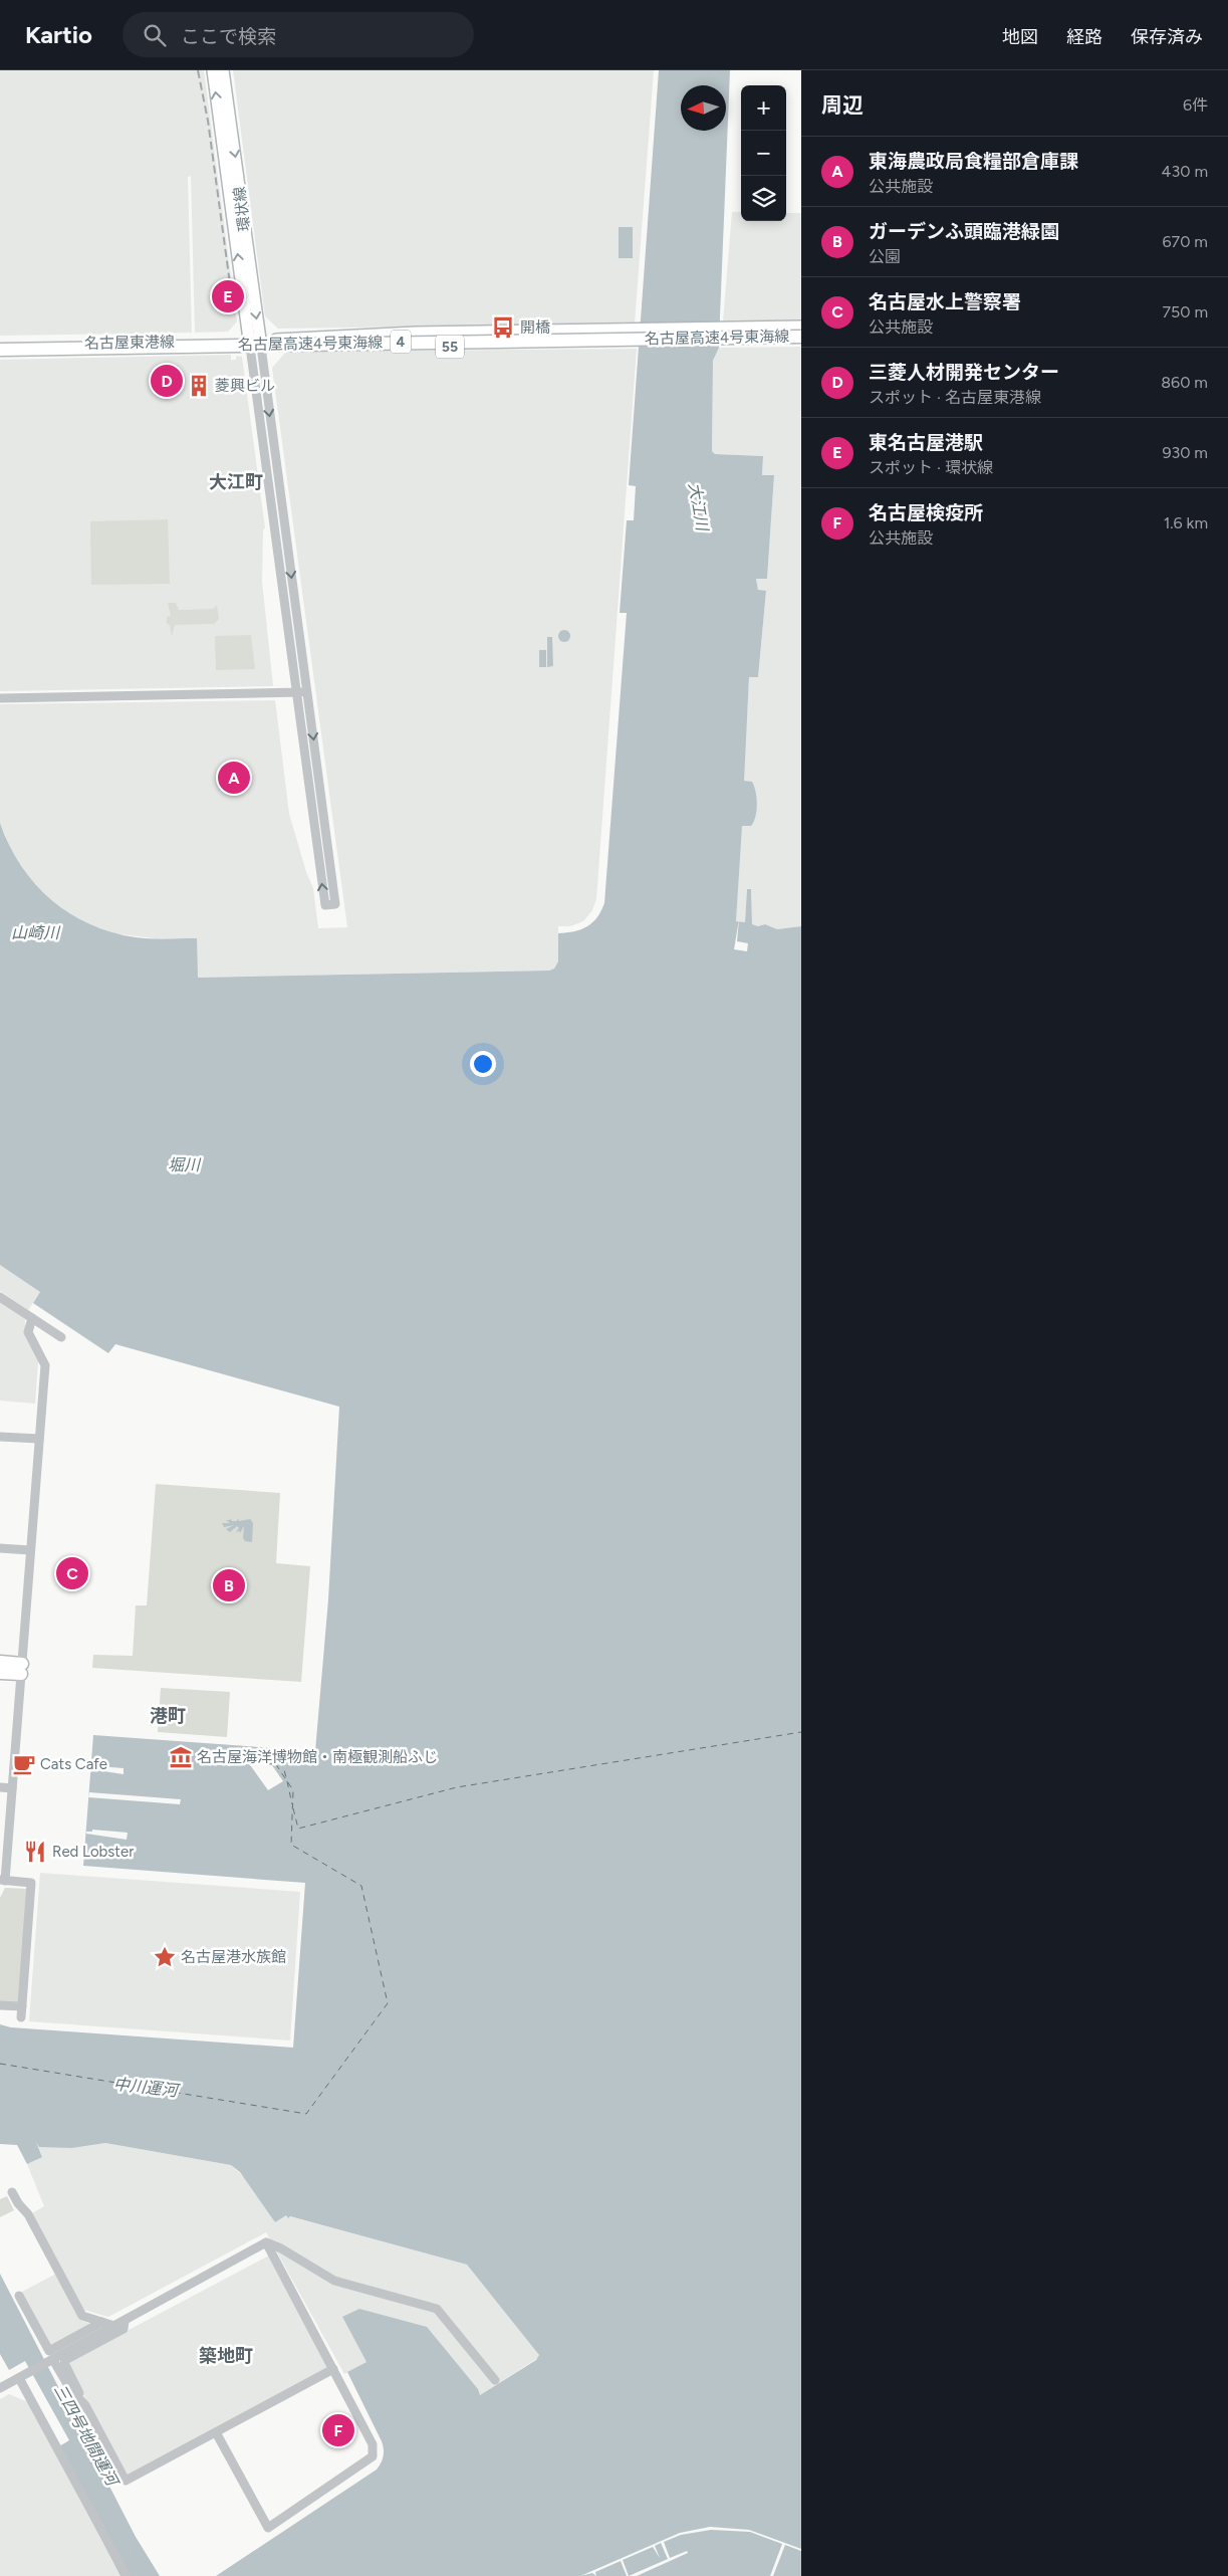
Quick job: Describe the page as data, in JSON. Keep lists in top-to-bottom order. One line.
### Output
{"streets":{"highway":["名古屋高速4号東海線","4"],"main road":["環状線","名古屋東港線","55"]},"crossings":[["環状線","名古屋東港線"],["環状線","55"],["名古屋高速4号東海線","名古屋東港線"],["名古屋高速4号東海線","55"],["名古屋東港線","55"]],"districts":["大江町","港町","築地町"],"water":["大江川","山崎川","堀川","中川運河","三四号地間運河"],"places":{"bus stop":["開橋"],"building":["菱興ビル"],"museum":["名古屋海洋博物館・南極観測船ふじ"],"cafe":["Cats Cafe"],"restaurant":["Red Lobster"],"place":["名古屋港水族館"]},"north":"left","page":{"header":"Kartio","search":"ここで検索","nav":["地図","経路","保存済み"],"heading":["周辺","6件"],"map_buttons":["+","−"],"list":[{"mark":"A","name":"東海農政局食糧部倉庫課","note":"公共施設","value":"430 m"},{"mark":"B","name":"ガーデンふ頭臨港緑園","note":"公園","value":"670 m"},{"mark":"C","name":"名古屋水上警察署","note":"公共施設","value":"750 m"},{"mark":"D","name":"三菱人材開発センター","note":"スポット · 名古屋東港線","value":"860 m"},{"mark":"E","name":"東名古屋港駅","note":"スポット · 環状線","value":"930 m"},{"mark":"F","name":"名古屋検疫所","note":"公共施設","value":"1.6 km"}],"pins":["E","D","A","C","B","F"]}}
